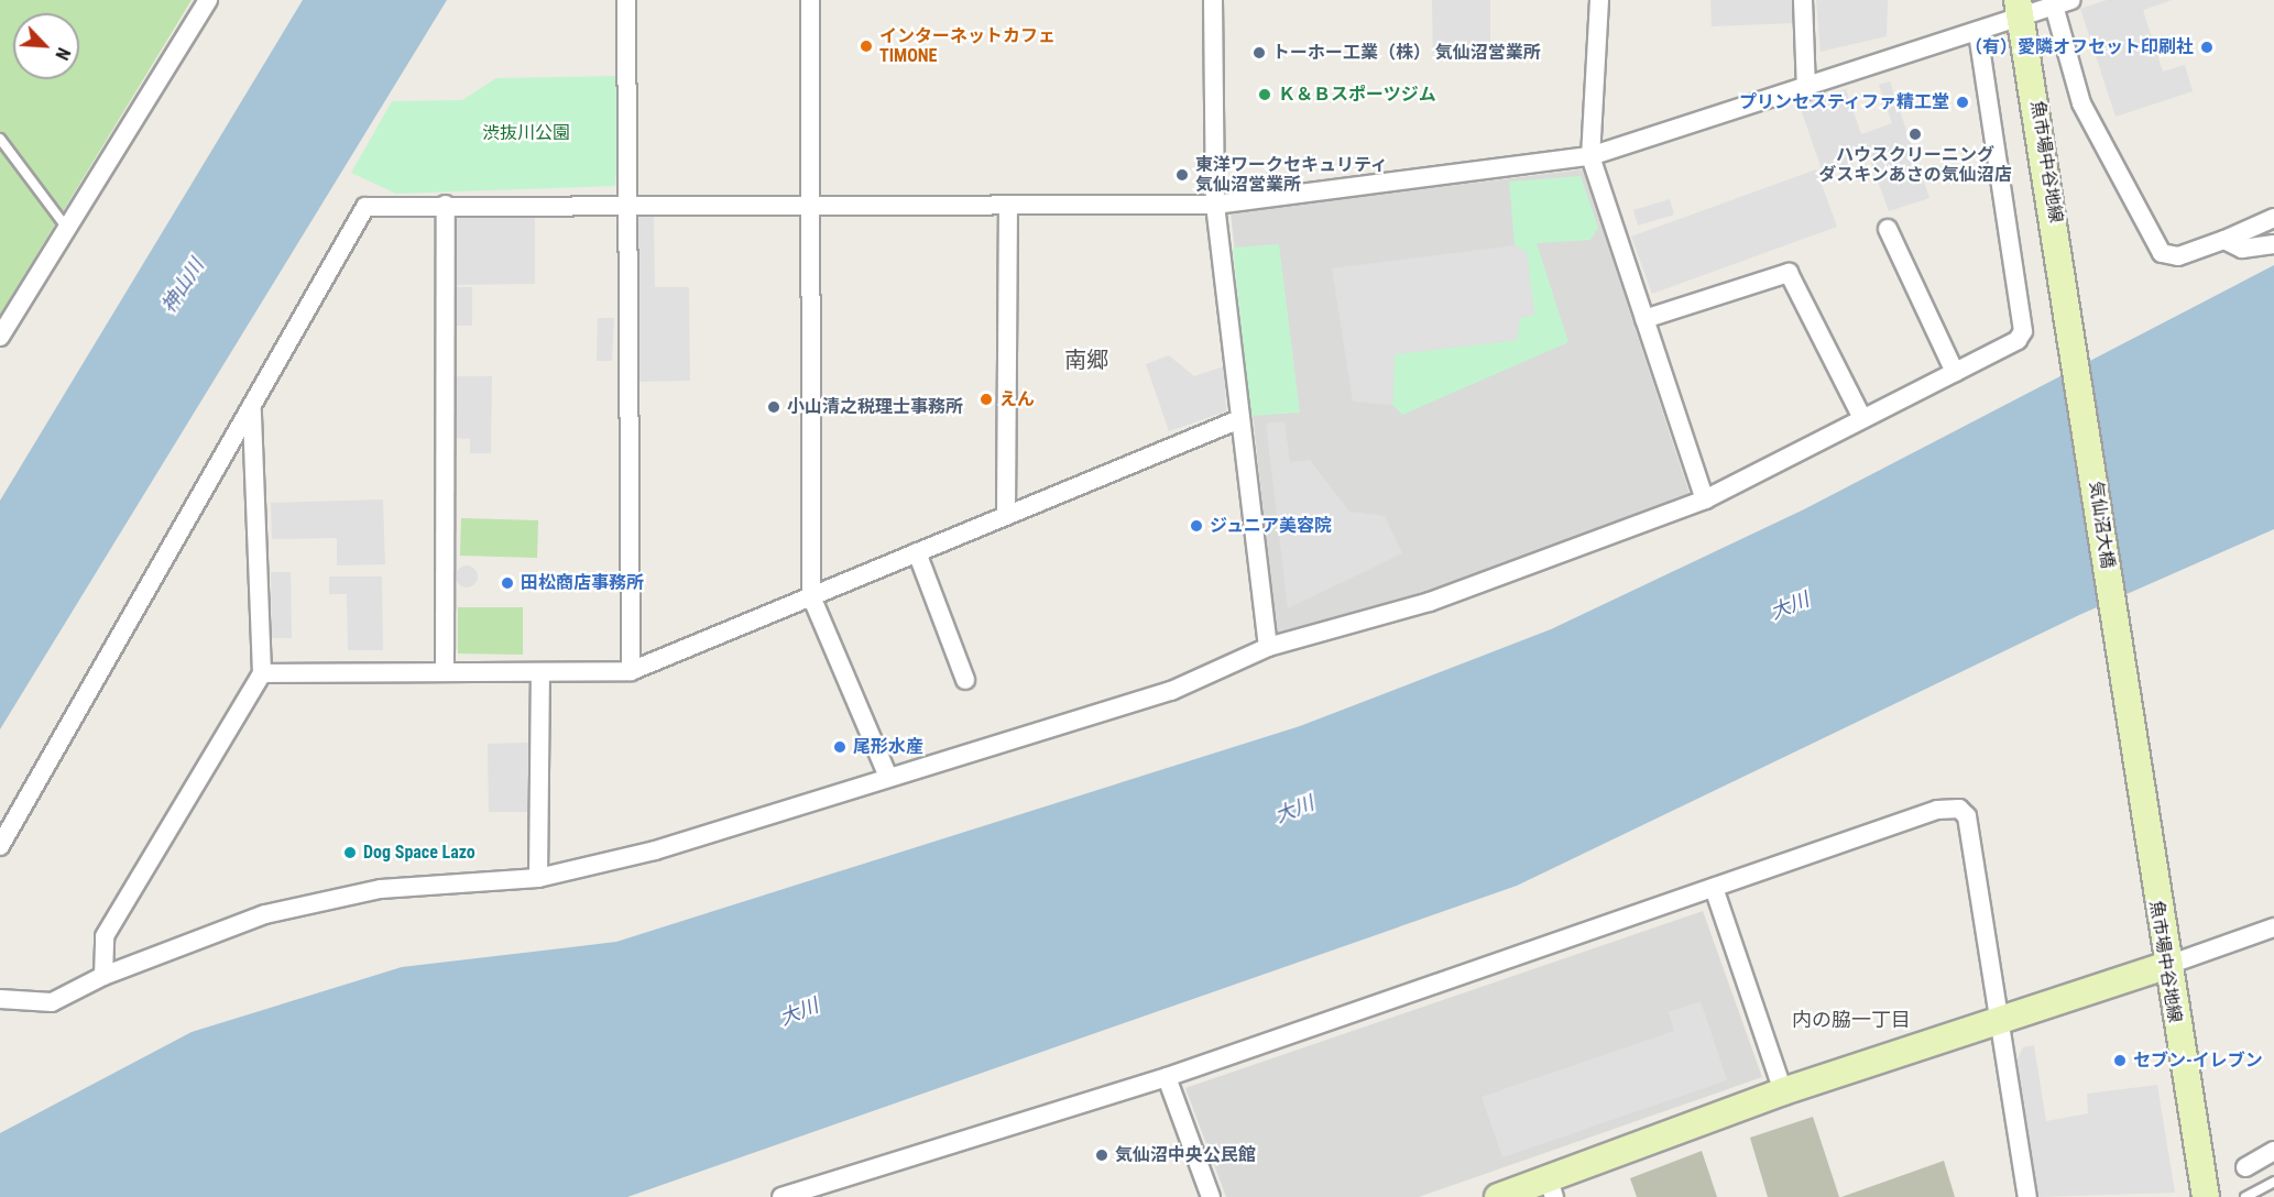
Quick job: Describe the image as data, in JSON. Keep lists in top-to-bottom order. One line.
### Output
{"streets":{"street":["魚市場中谷地線","気仙沼大橋"]},"crossings":[["魚市場中谷地線","気仙沼大橋"]],"districts":["南郷","内の脇一丁目"],"water":["神山川","大川"],"parks":["渋抜川公園"],"places":["インターネットカフェ TIMONE","（有）愛隣オフセット印刷社","トーホー工業（株） 気仙沼営業所","Ｋ＆Ｂスポーツジム","プリンセスティファ精工堂","ハウスクリーニング ダスキンあさの気仙沼店","東洋ワークセキュリティ 気仙沼営業所","えん","小山清之税理士事務所","ジュニア美容院","田松商店事務所","尾形水産","Dog Space Lazo","セブン-イレブン","気仙沼中央公民館"],"north":"bottom right"}
